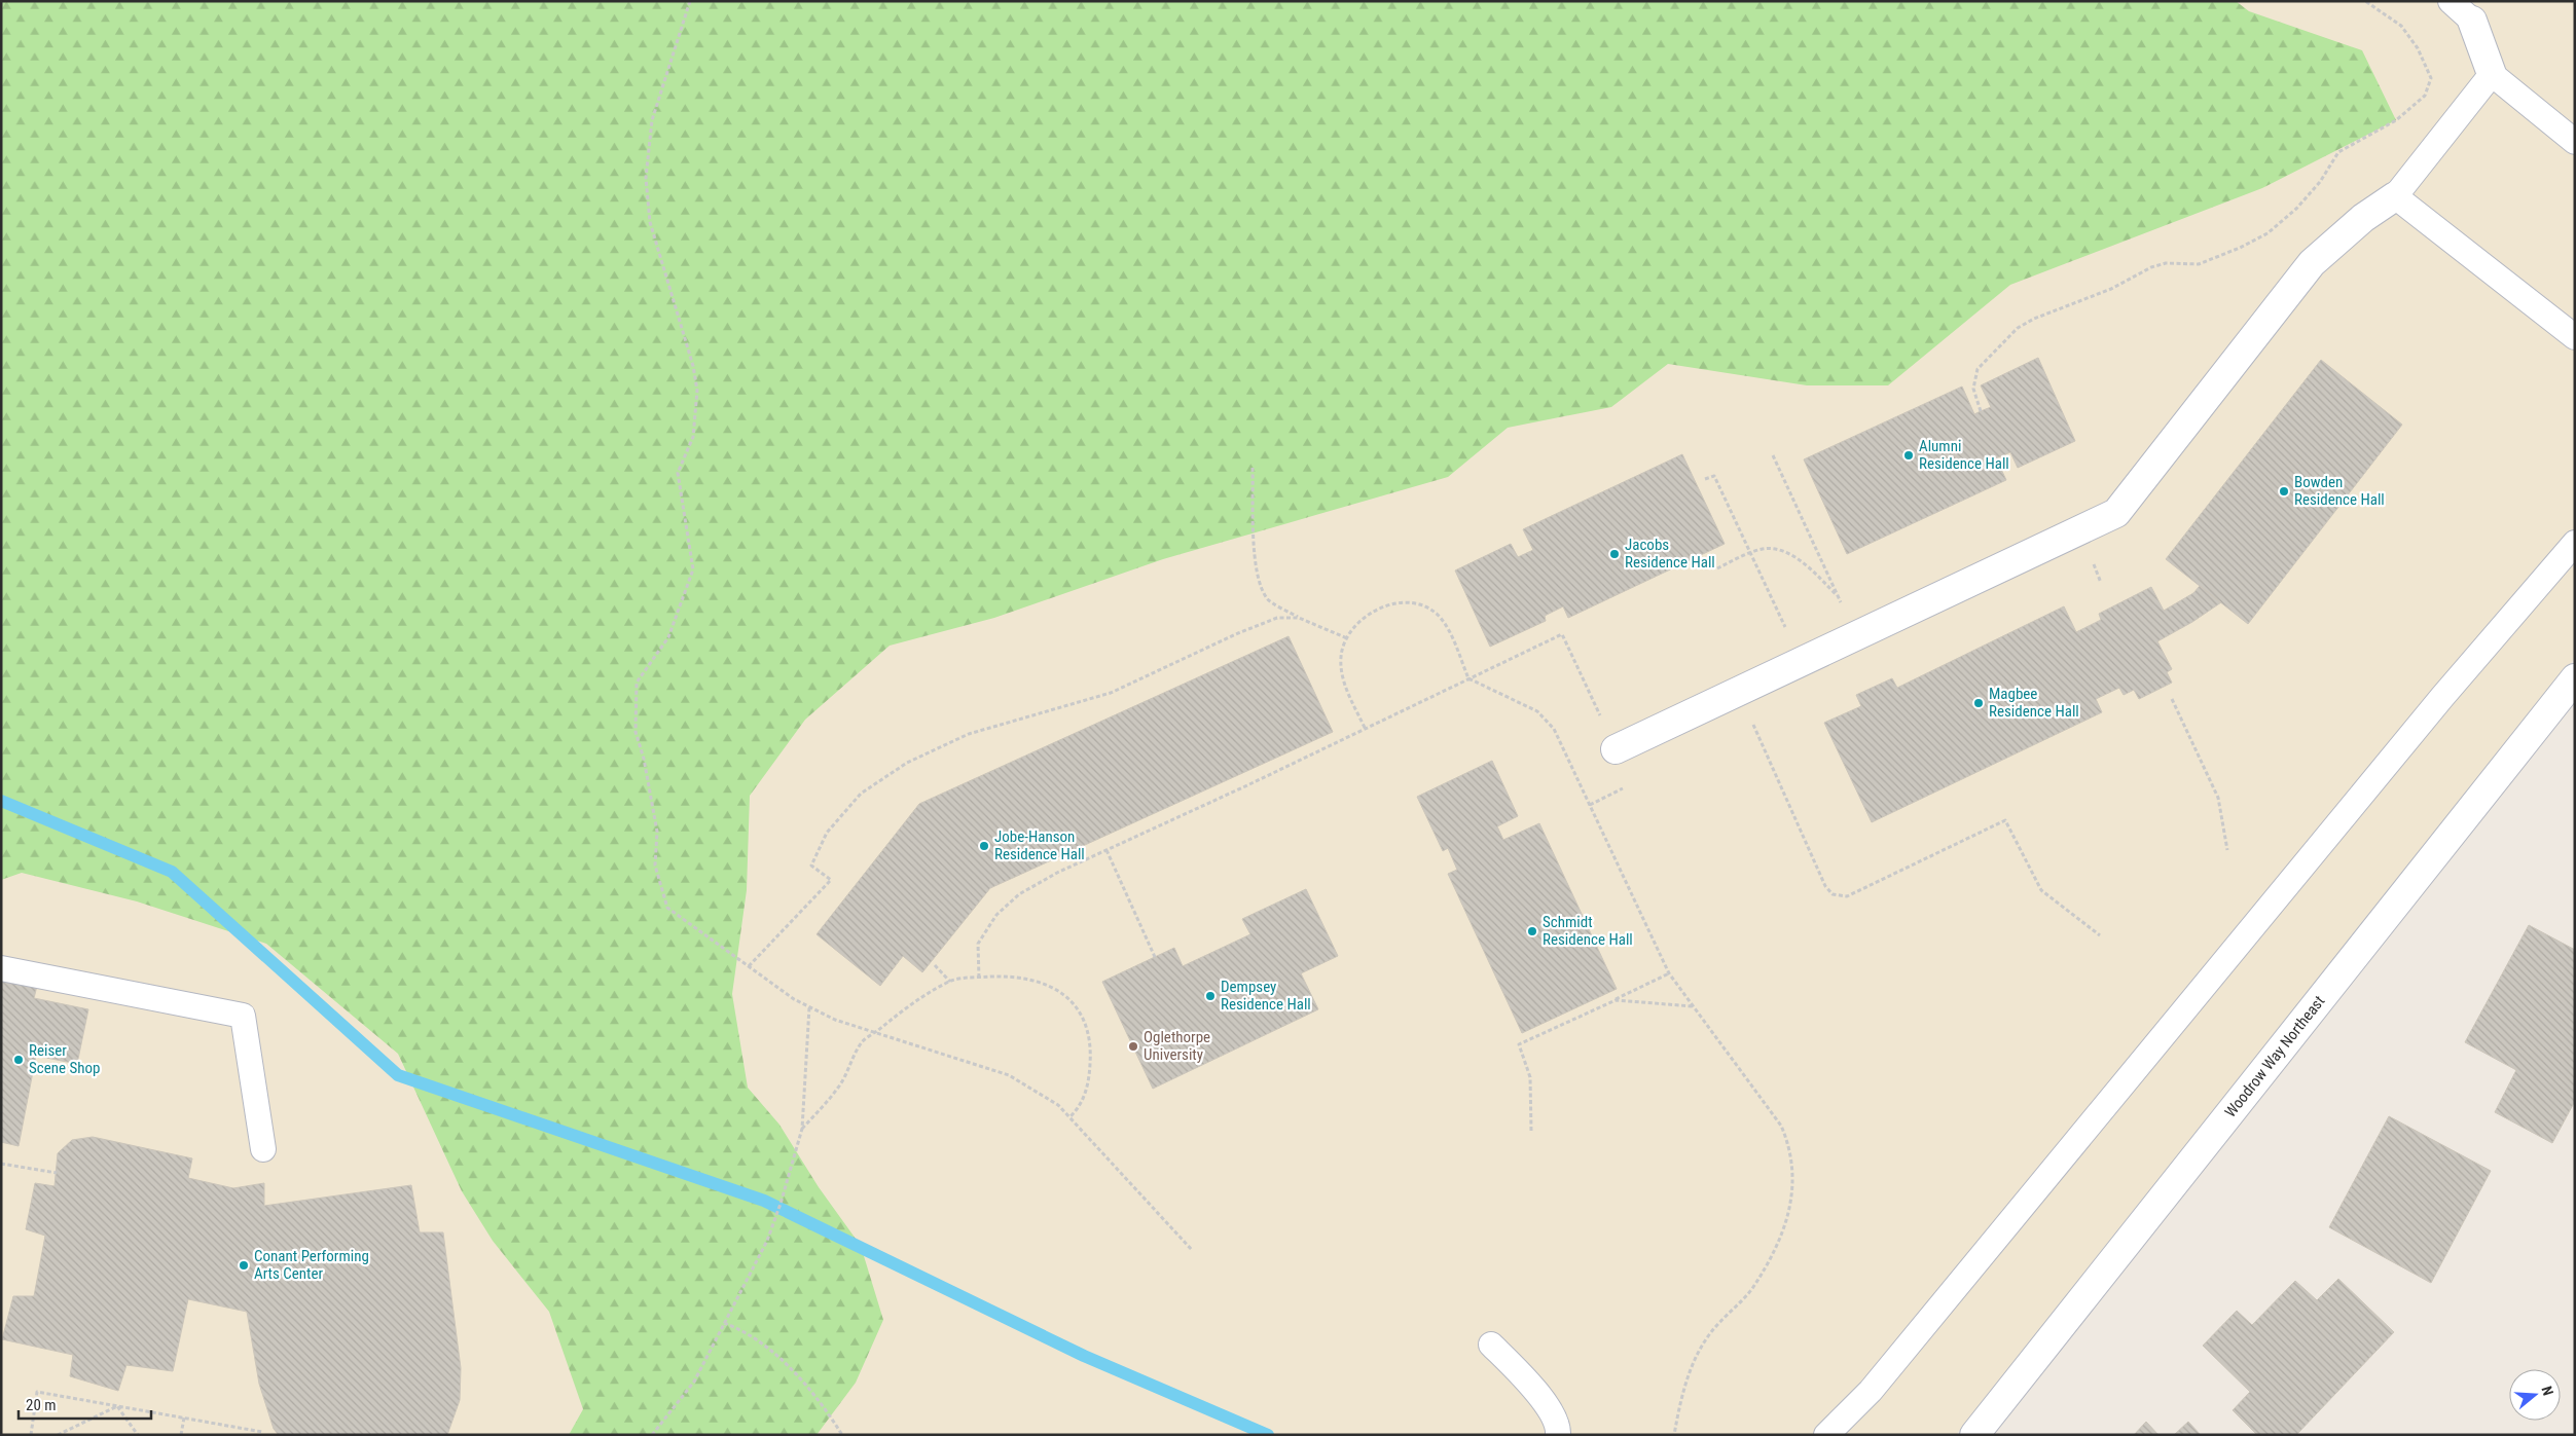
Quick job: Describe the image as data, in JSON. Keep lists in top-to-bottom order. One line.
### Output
{"streets":{"street":["Woodrow Way Northeast"]},"places":["Alumni Residence Hall","Bowden Residence Hall","Jacobs Residence Hall","Magbee Residence Hall","Jobe-Hanson Residence Hall","Schmidt Residence Hall","Dempsey Residence Hall","Oglethorpe University","Reiser Scene Shop","Conant Performing Arts Center"],"scale_bar":"20 m","north":"right"}
